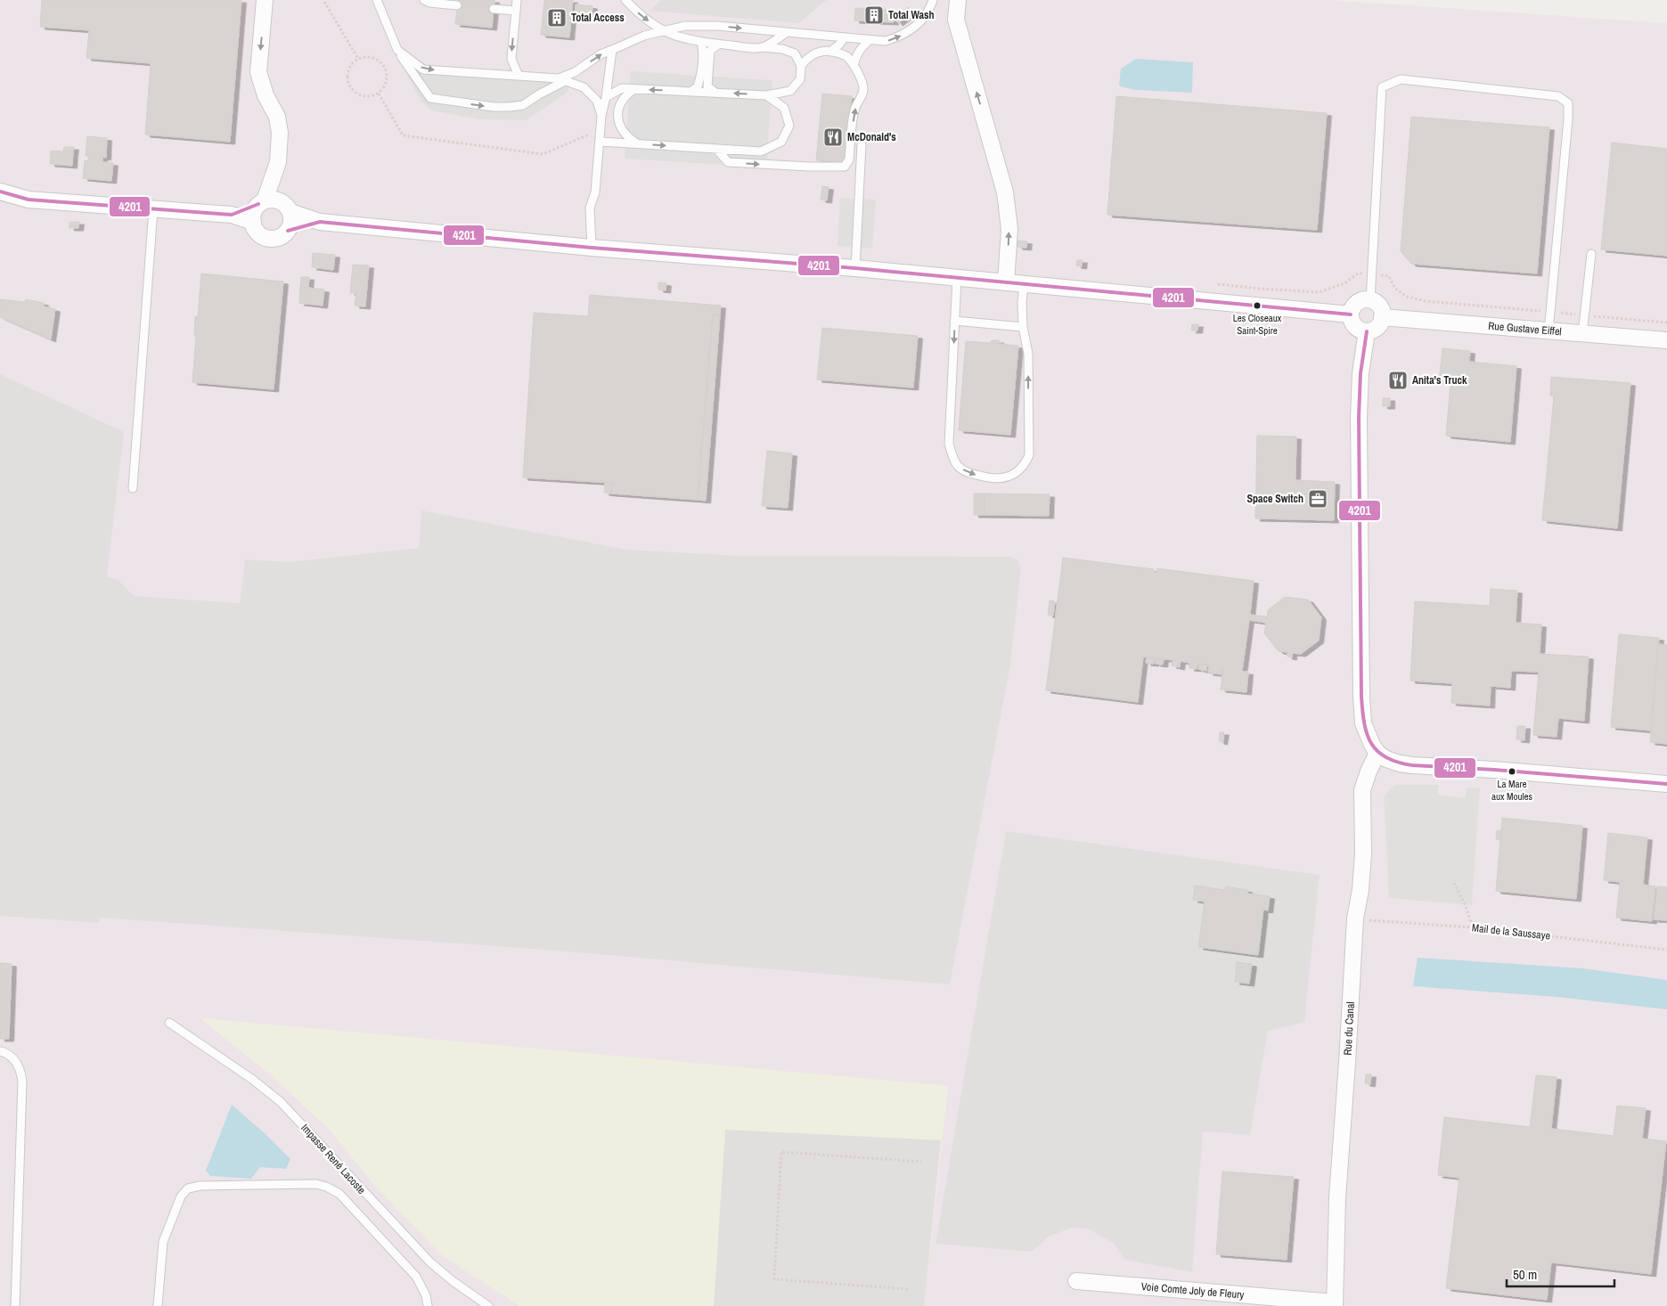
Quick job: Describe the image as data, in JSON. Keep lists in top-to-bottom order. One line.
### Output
{"streets":{"street":["Rue Gustave Eiffel","Rue du Canal","Voie Comte Joly de Fleury"],"lane":["Impasse René Lacoste"],"path":["Mail de la Saussaye"]},"crossings":[["Mail de la Saussaye","Rue du Canal"],["Rue du Canal","Voie Comte Joly de Fleury"]],"places":{"building":["Total Wash","Total Access"],"restaurant":["McDonald's","Anita's Truck"],"other":["Les Closeaux Saint-Spire","La Mare aux Moules"],"office":["Space Switch"]},"lines":["transit line 4201"],"scale_bar":"50 m"}
